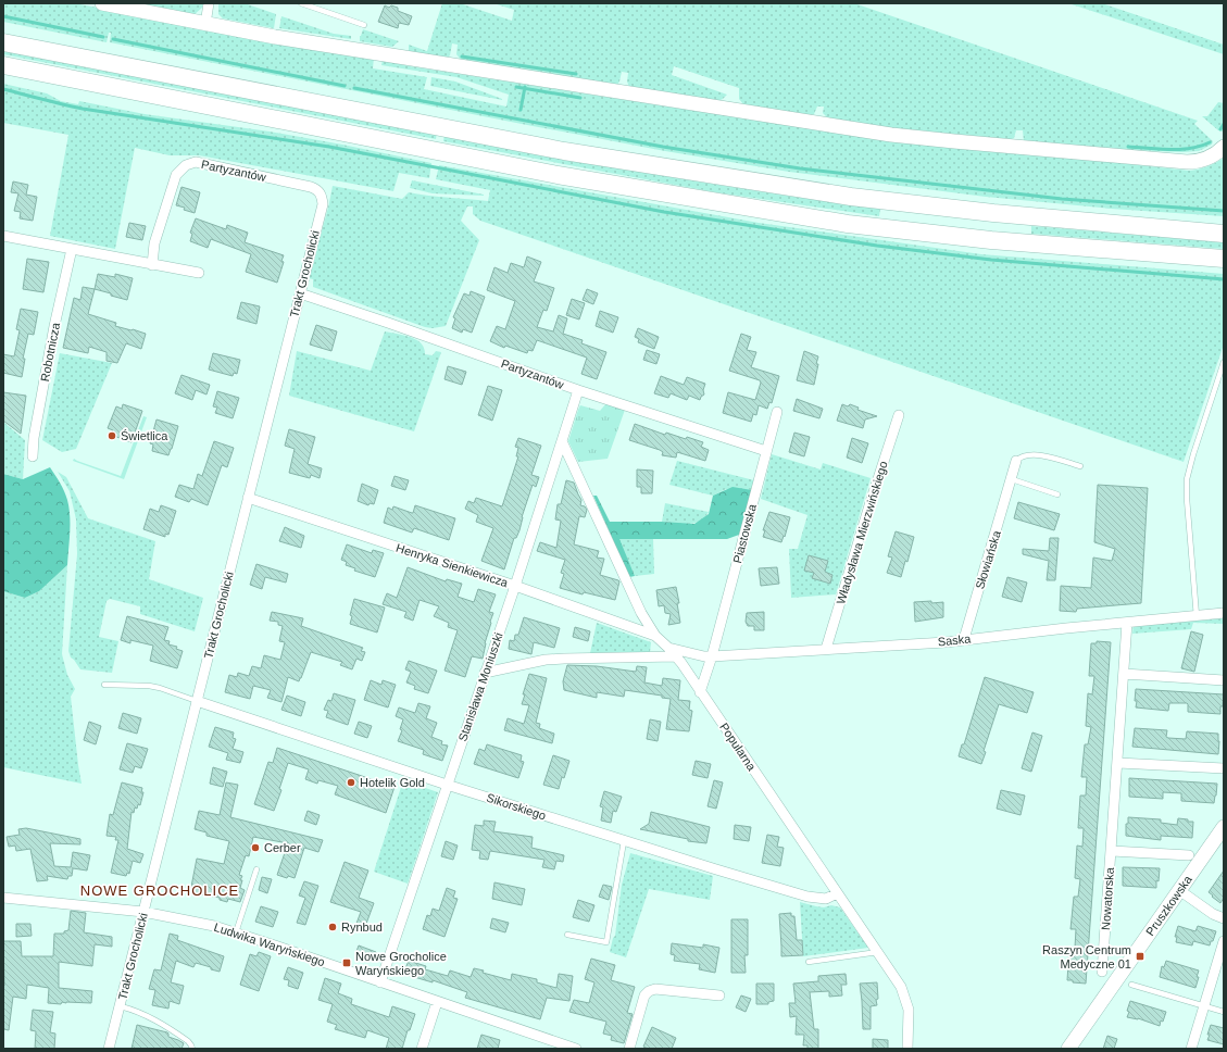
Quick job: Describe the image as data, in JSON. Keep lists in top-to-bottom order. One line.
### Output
{"streets":{"street":["Partyzantów","Trakt Grocholicki","Robotnicza","Władysława Mierzwińskiego","Piastowska","Słowiańska","Henryka Sienkiewicza","Saska","Stanisława Moniuszki","Popularna","Sikorskiego","Nowatorska","Pruszkowska","Ludwika Waryńskiego"]},"crossings":[["Partyzantów","Trakt Grocholicki"],["Partyzantów","Piastowska"],["Partyzantów","Stanisława Moniuszki"],["Trakt Grocholicki","Henryka Sienkiewicza"],["Trakt Grocholicki","Sikorskiego"],["Trakt Grocholicki","Ludwika Waryńskiego"],["Władysława Mierzwińskiego","Saska"],["Piastowska","Saska"],["Piastowska","Popularna"],["Słowiańska","Saska"],["Henryka Sienkiewicza","Stanisława Moniuszki"],["Henryka Sienkiewicza","Popularna"],["Saska","Popularna"],["Saska","Nowatorska"],["Stanisława Moniuszki","Popularna"],["Stanisława Moniuszki","Sikorskiego"],["Stanisława Moniuszki","Ludwika Waryńskiego"],["Popularna","Sikorskiego"]],"districts":["NOWE GROCHOLICE"],"places":{"other":["Świetlica","Hotelik Gold","Cerber","Rynbud"],"transit":["Raszyn Centrum Medyczne 01","Nowe Grocholice Waryńskiego"]}}
